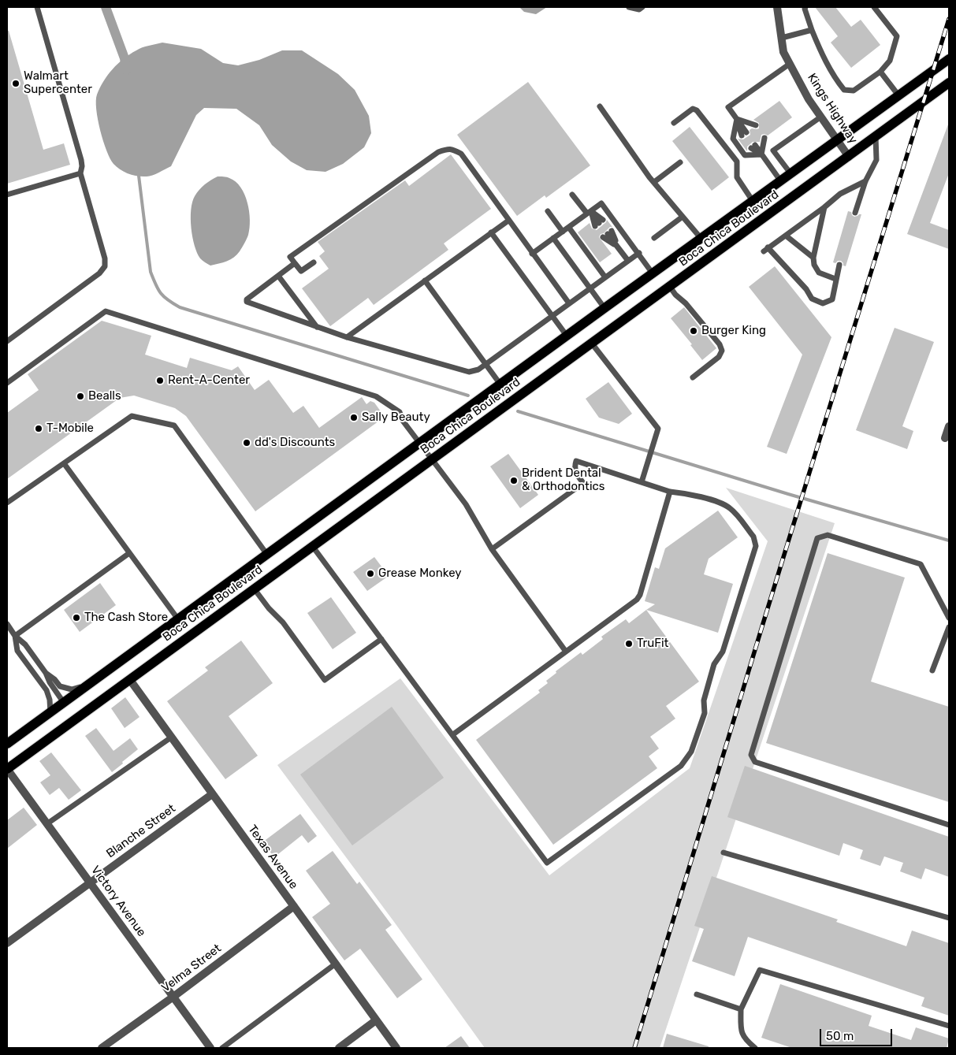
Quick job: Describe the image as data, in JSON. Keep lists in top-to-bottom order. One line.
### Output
{"streets":{"main road":["Boca Chica Boulevard"],"street":["Kings Highway","Blanche Street","Texas Avenue","Victory Avenue","Velma Street"]},"crossings":[["Kings Highway","Boca Chica Boulevard"],["Boca Chica Boulevard","Texas Avenue"],["Boca Chica Boulevard","Victory Avenue"],["Blanche Street","Texas Avenue"],["Blanche Street","Victory Avenue"],["Texas Avenue","Velma Street"],["Victory Avenue","Velma Street"]],"places":["Walmart Supercenter","Burger King","Rent-A-Center","Bealls","Sally Beauty","T-Mobile","dd's Discounts","Brident Dental & Orthodontics","Grease Monkey","The Cash Store","TruFit"],"scale_bar":"50 m"}
